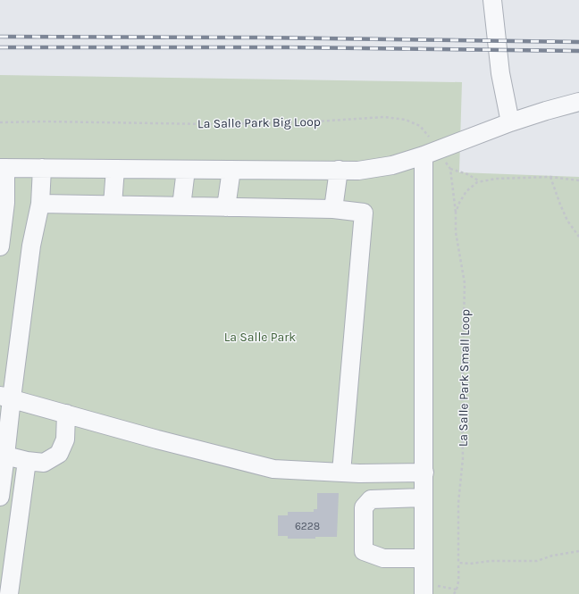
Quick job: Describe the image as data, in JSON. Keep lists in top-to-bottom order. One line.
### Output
{"streets":{"path":["La Salle Park Big Loop","La Salle Park Small Loop"]},"crossings":[["La Salle Park Big Loop","La Salle Park Small Loop"]],"parks":["La Salle Park"],"house_numbers":["6228"]}
